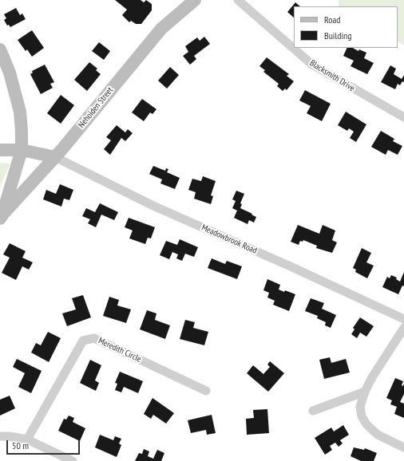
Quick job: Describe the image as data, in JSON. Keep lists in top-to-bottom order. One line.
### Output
{"streets":{"street":["Blacksmith Drive","Nehoiden Street","Meadowbrook Road","Meredith Circle"]},"crossings":[["Nehoiden Street","Meadowbrook Road"]],"legend":["Road","Building"],"scale_bar":"50 m"}
